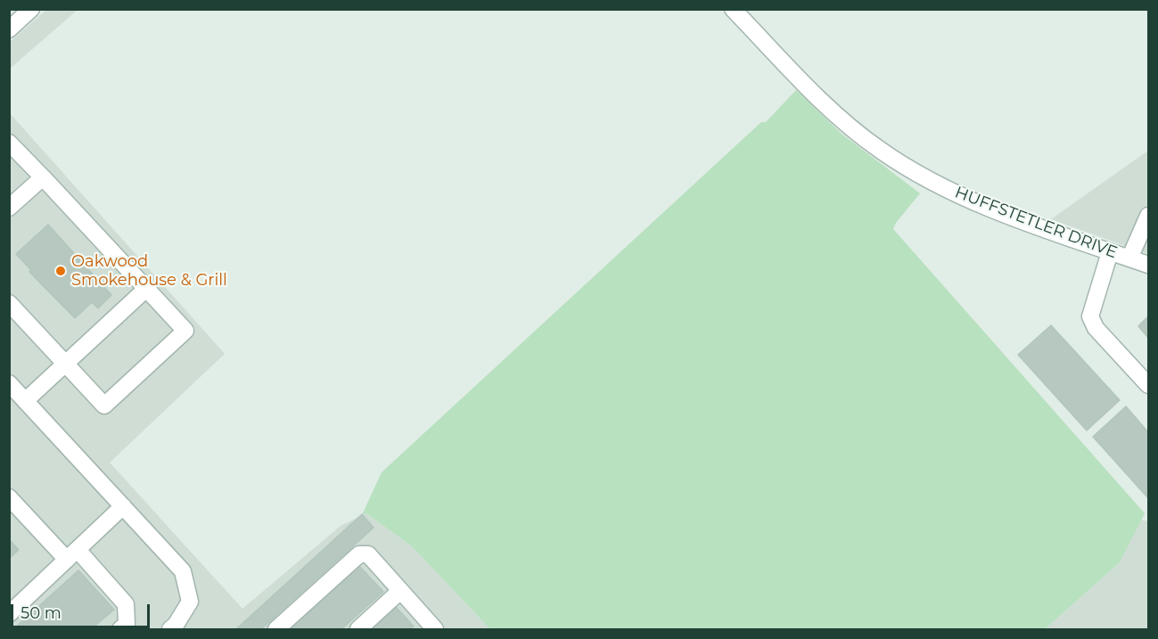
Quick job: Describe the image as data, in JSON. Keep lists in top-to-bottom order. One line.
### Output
{"streets":{"street":["HUFFSTETLER DRIVE"]},"places":["Oakwood Smokehouse & Grill"],"scale_bar":"50 m"}
